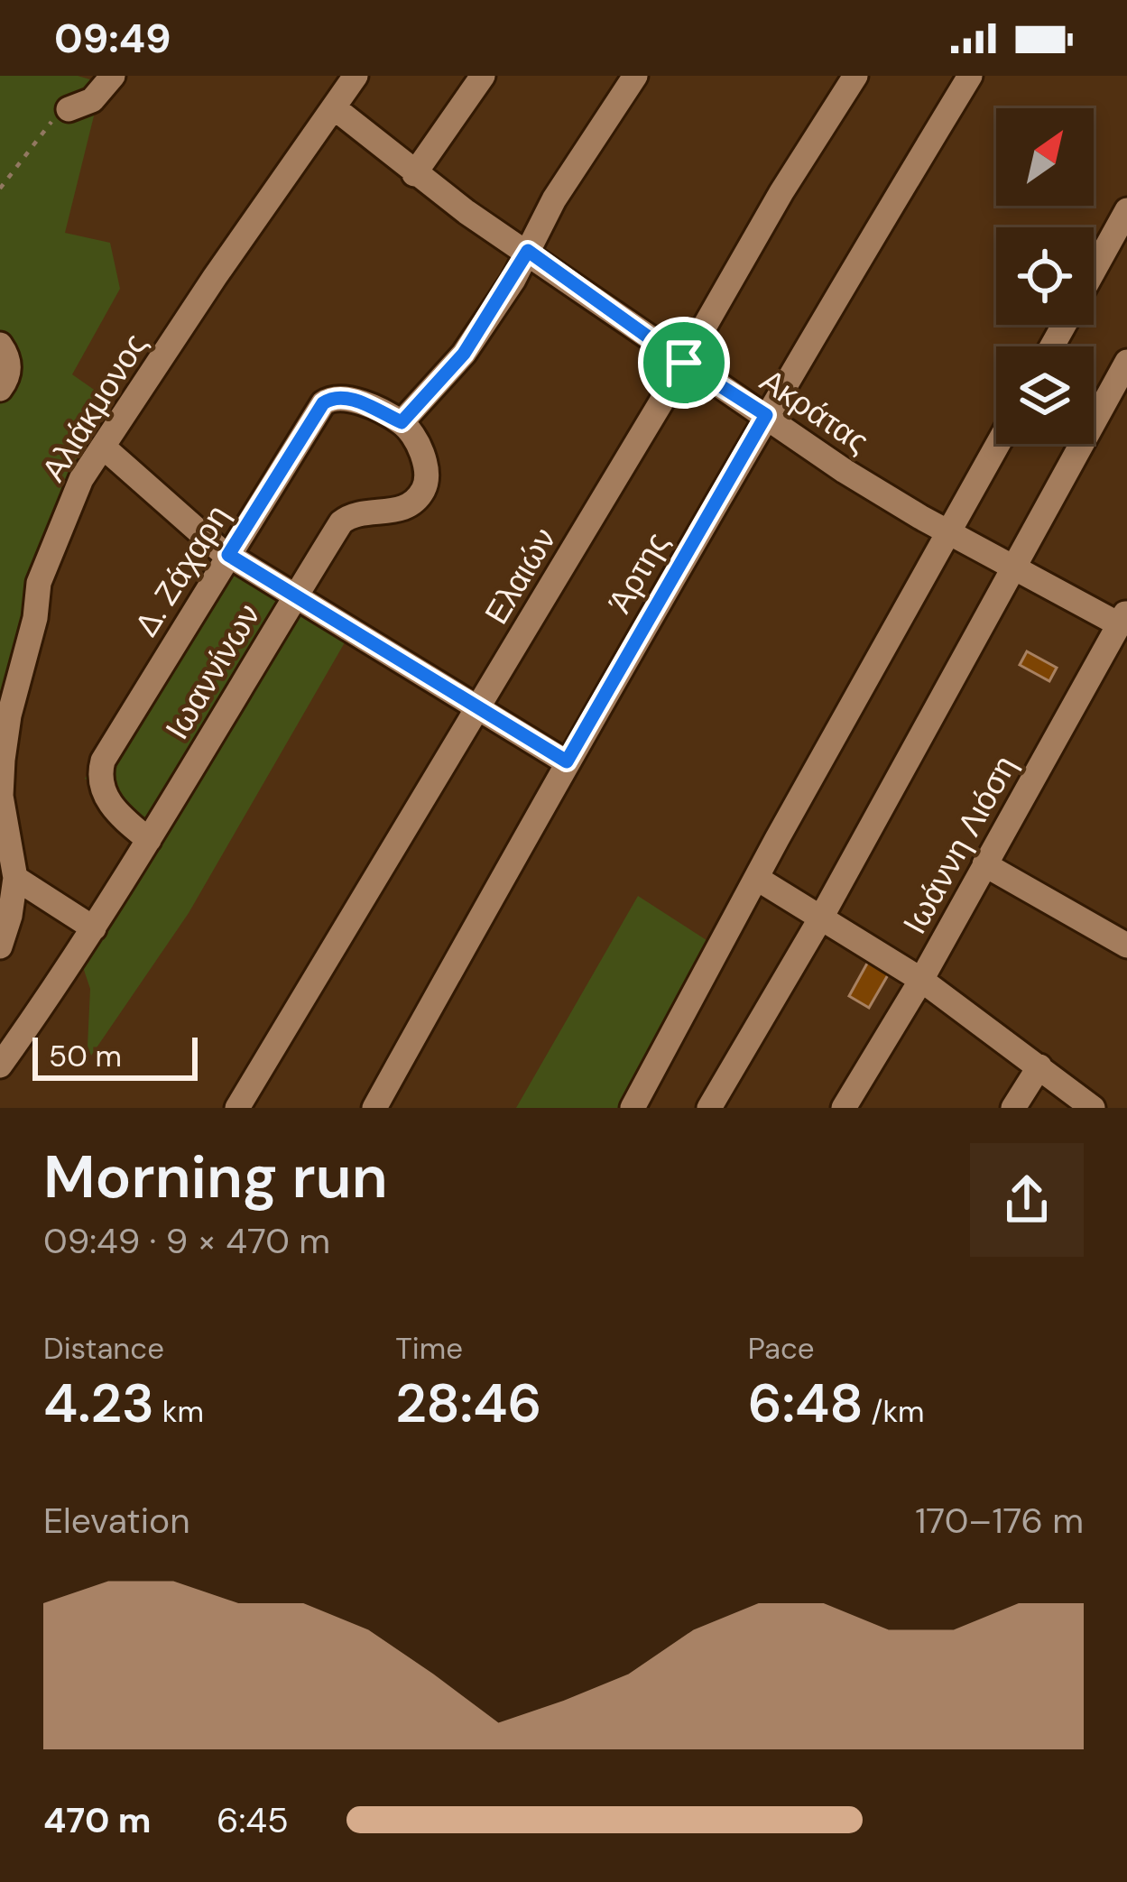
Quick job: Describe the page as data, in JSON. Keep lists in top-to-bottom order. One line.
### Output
{"streets":{"street":["Αλιάκμονος","Ακράτας","Δ. Ζάχαρη","Άρτης","Ελαιών","Ιωαννίνων","Ιωάννη Λιόση"]},"crossings":[["Αλιάκμονος","Ακράτας"],["Ακράτας","Άρτης"],["Ακράτας","Ελαιών"],["Ακράτας","Ιωάννη Λιόση"],["Δ. Ζάχαρη","Ιωαννίνων"]],"scale_bar":"50 m","north":"top right","page":{"status":"09:49","scale":"50 m","heading":["Morning run","09:49 · 9 × 470 m"],"stats":[["Distance","4.23 km"],["Time","28:46"],["Pace","6:48 /km"]],"chart":["Elevation","170–176 m"],"list":[{"name":"470 m","note":"6:45"}]}}
